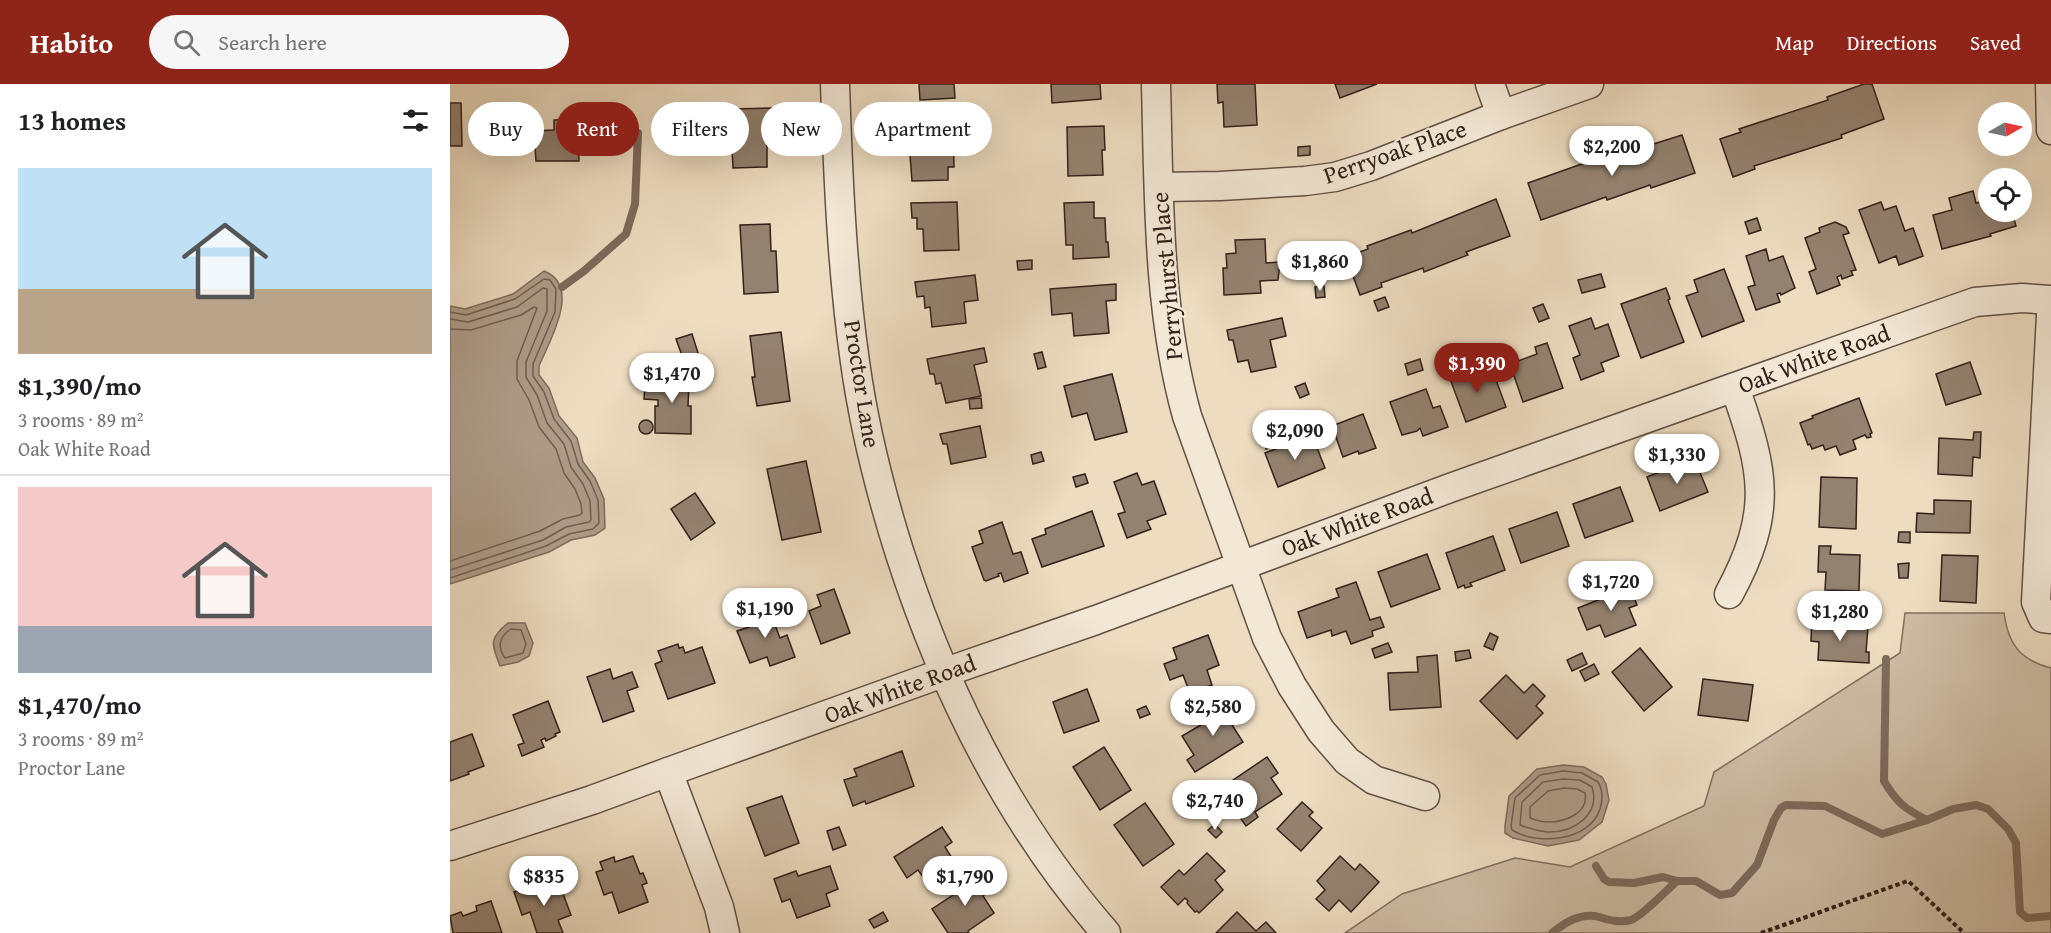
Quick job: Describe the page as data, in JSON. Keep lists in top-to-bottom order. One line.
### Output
{"streets":{"street":["Perryoak Place","Perryhurst Place","Oak White Road","Proctor Lane"]},"crossings":[["Perryoak Place","Perryhurst Place"],["Perryhurst Place","Oak White Road"],["Oak White Road","Proctor Lane"]],"north":"right","page":{"header":"Habito","search":"Search here","nav":["Map","Directions","Saved"],"heading":"13 homes","chip":["Buy","Rent","Filters","New","Apartment"],"price":["$2,200","$1,860","$1,390","$1,470","$2,090","$1,330","$1,720","$1,190","$1,280","$2,580","$2,740","$835","$1,790"],"list":[{"name":"$1,390/mo","note":"3 rooms · 89 m² · Oak White Road"},{"name":"$1,470/mo","note":"3 rooms · 89 m² · Proctor Lane"}]}}
